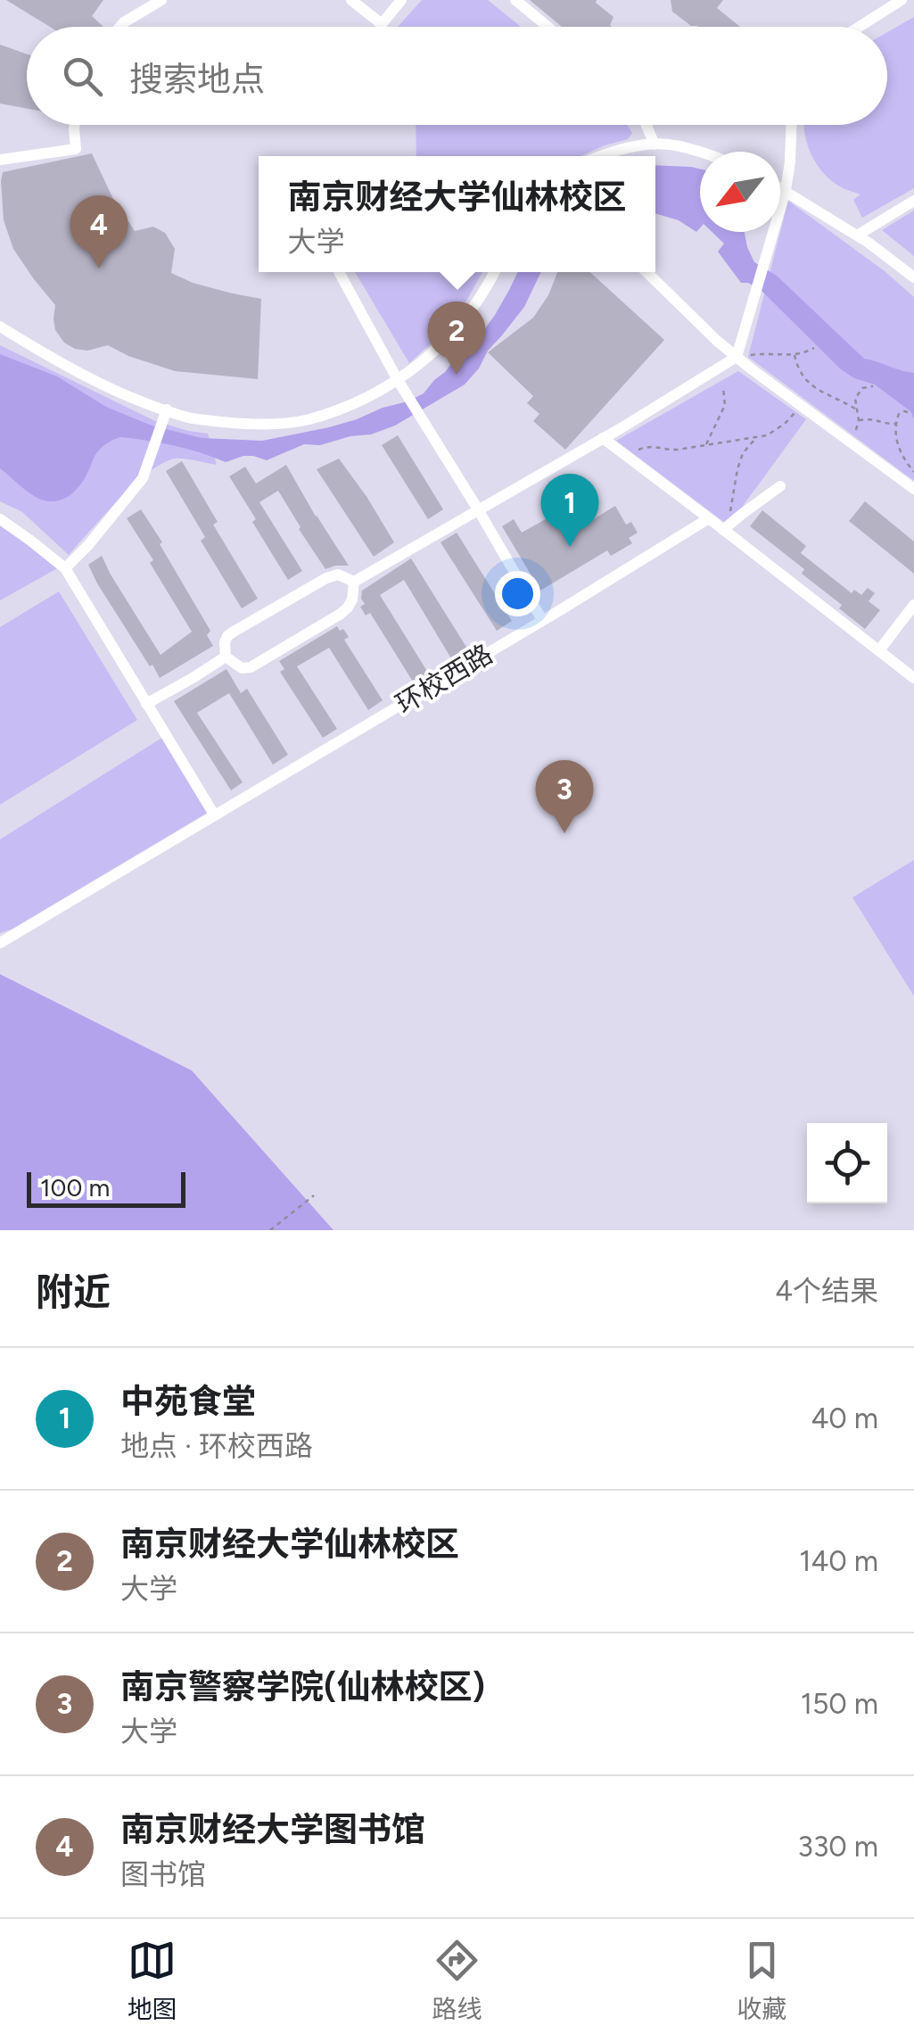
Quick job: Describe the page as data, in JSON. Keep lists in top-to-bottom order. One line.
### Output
{"streets":{"street":["环校西路"]},"scale_bar":"100 m","north":"bottom left","page":{"search":"搜索地点","popup":["南京财经大学仙林校区","大学"],"pins":["4","2","1","3"],"scale":"100 m","heading":["附近","4个结果"],"list":[{"mark":"1","name":"中苑食堂","note":"地点 · 环校西路","value":"40 m"},{"mark":"2","name":"南京财经大学仙林校区","note":"大学","value":"140 m"},{"mark":"3","name":"南京警察学院(仙林校区)","note":"大学","value":"150 m"},{"mark":"4","name":"南京财经大学图书馆","note":"图书馆","value":"330 m"}],"nav":["地图","路线","收藏"]}}
